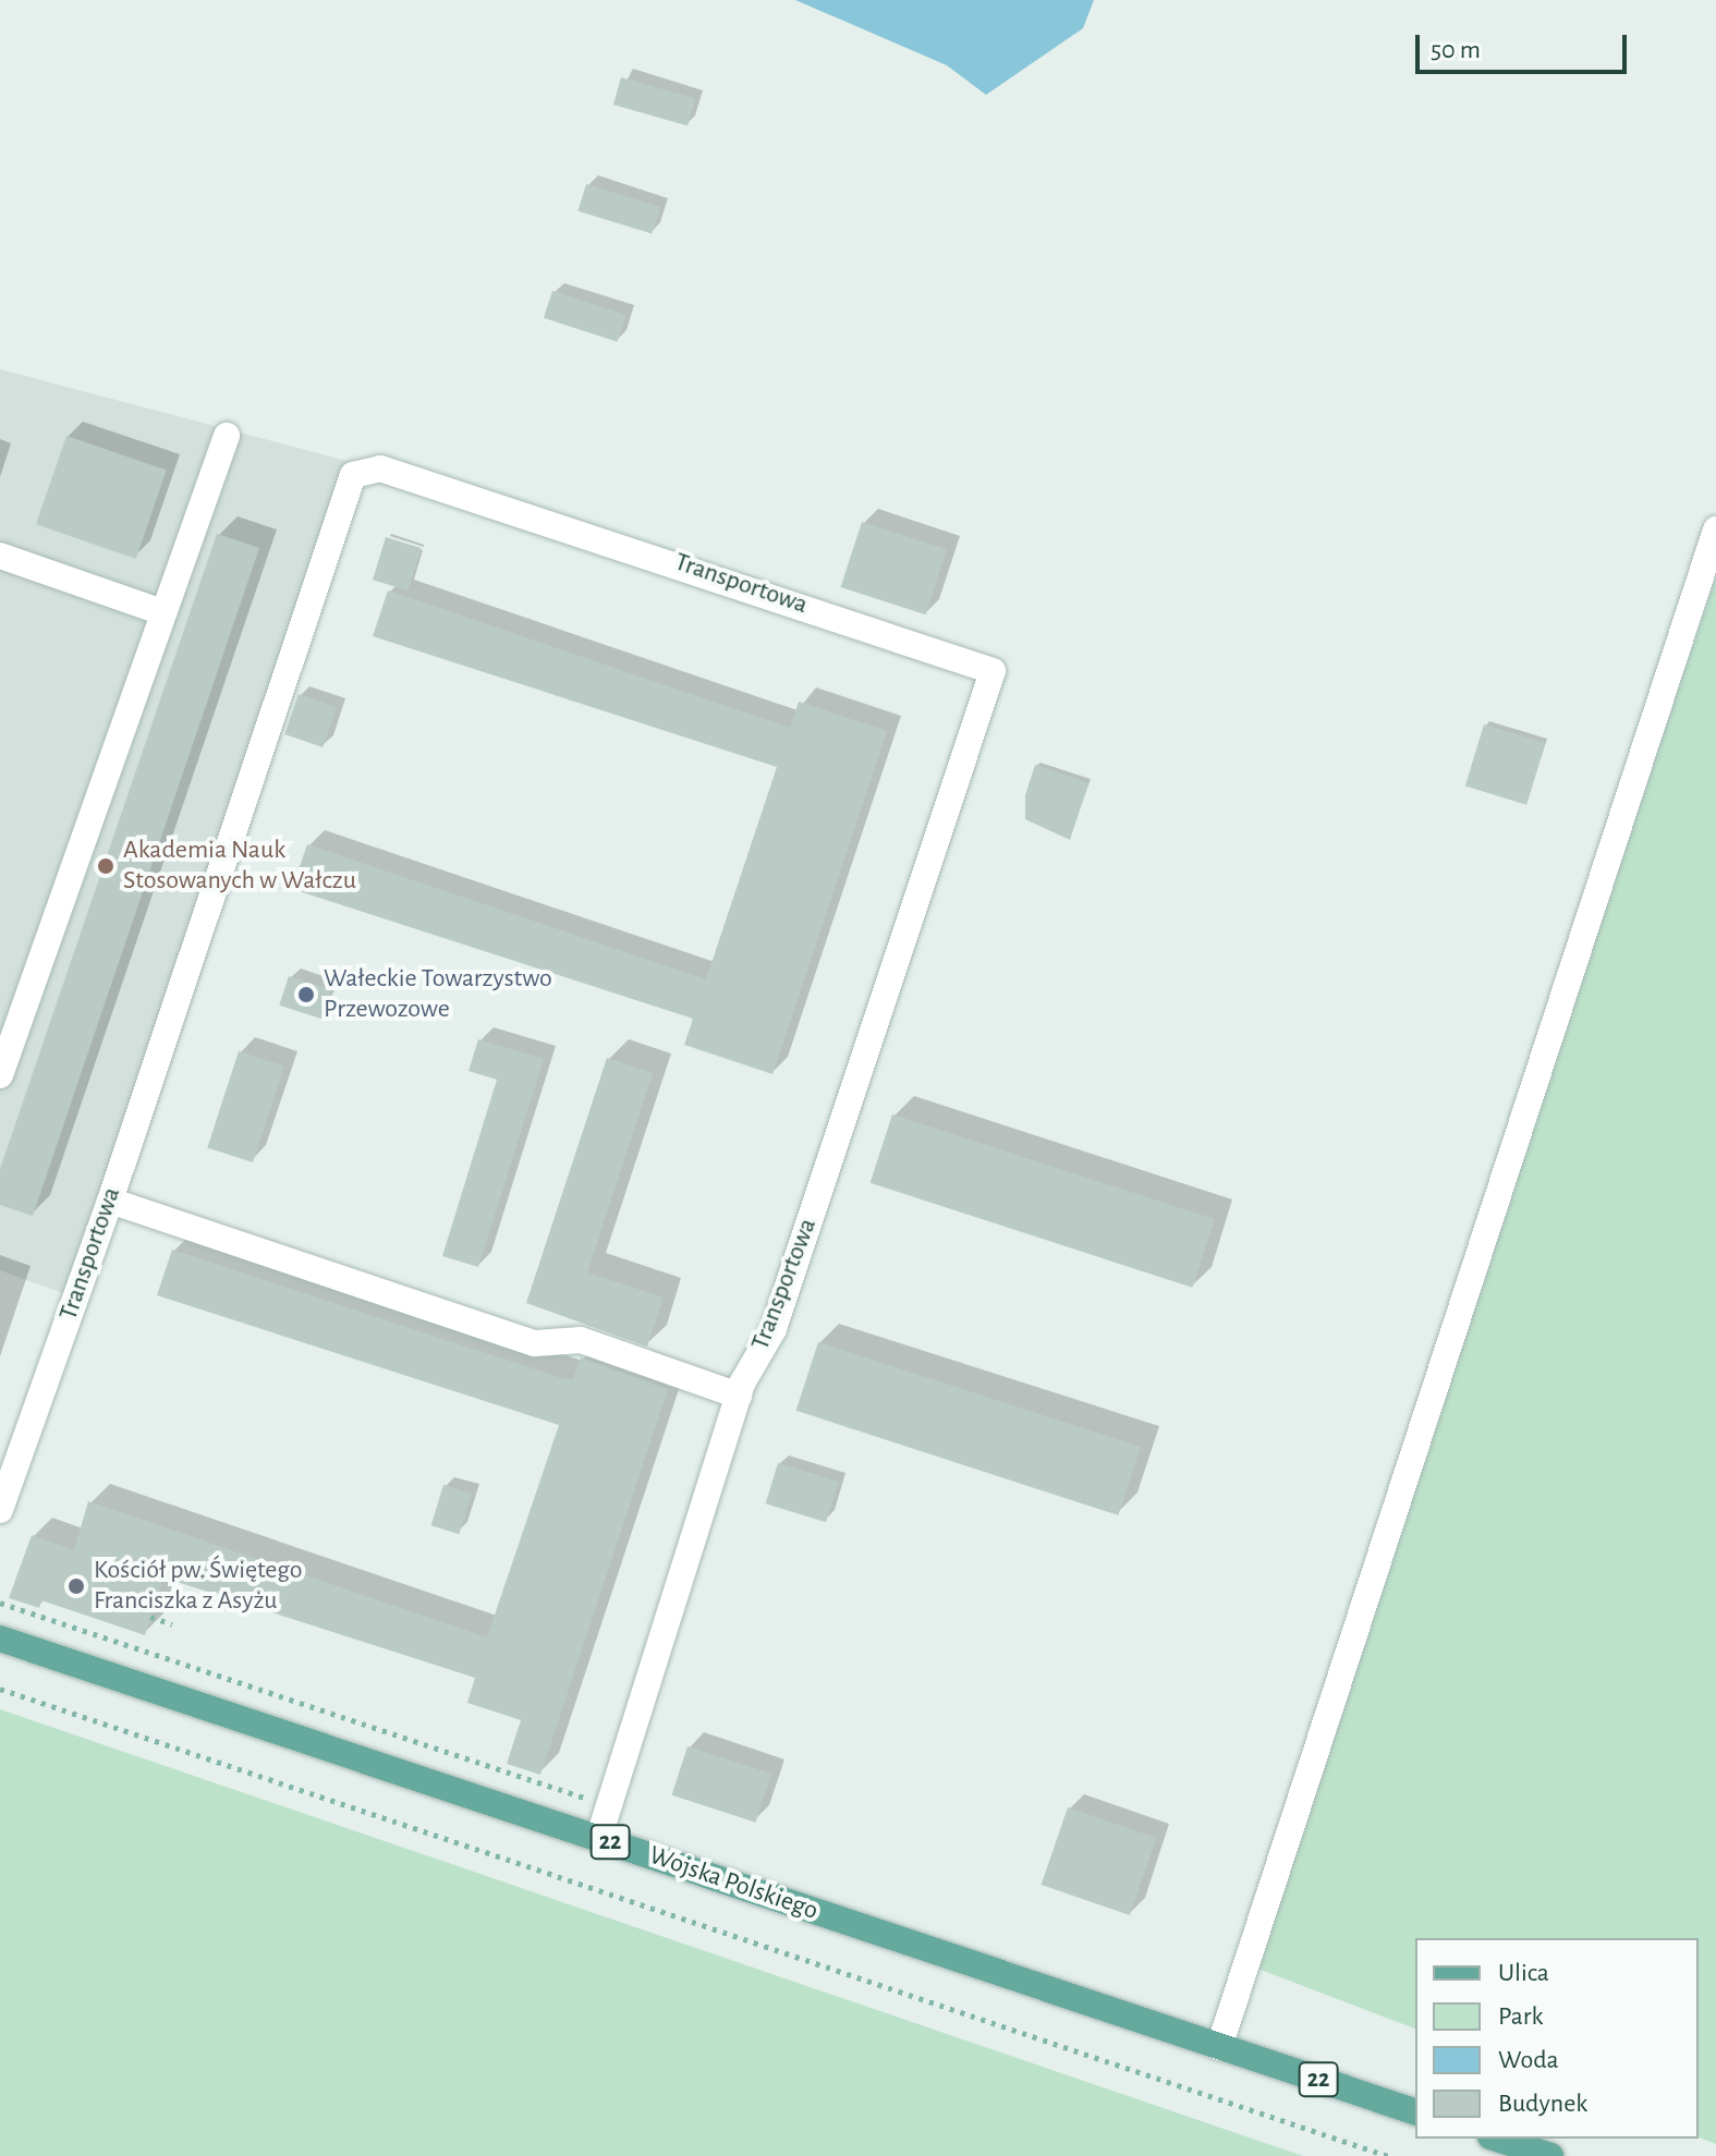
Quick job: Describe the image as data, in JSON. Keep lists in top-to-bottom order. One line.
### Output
{"streets":{"main road":["22","Wojska Polskiego"],"street":["Transportowa"]},"crossings":[["Transportowa","Wojska Polskiego"]],"places":["Akademia Nauk Stosowanych w Wałczu","Wałeckie Towarzystwo Przewozowe","Kościół pw. Świętego Franciszka z Asyżu"],"legend":["Ulica","Park","Woda","Budynek"],"scale_bar":"50 m"}
